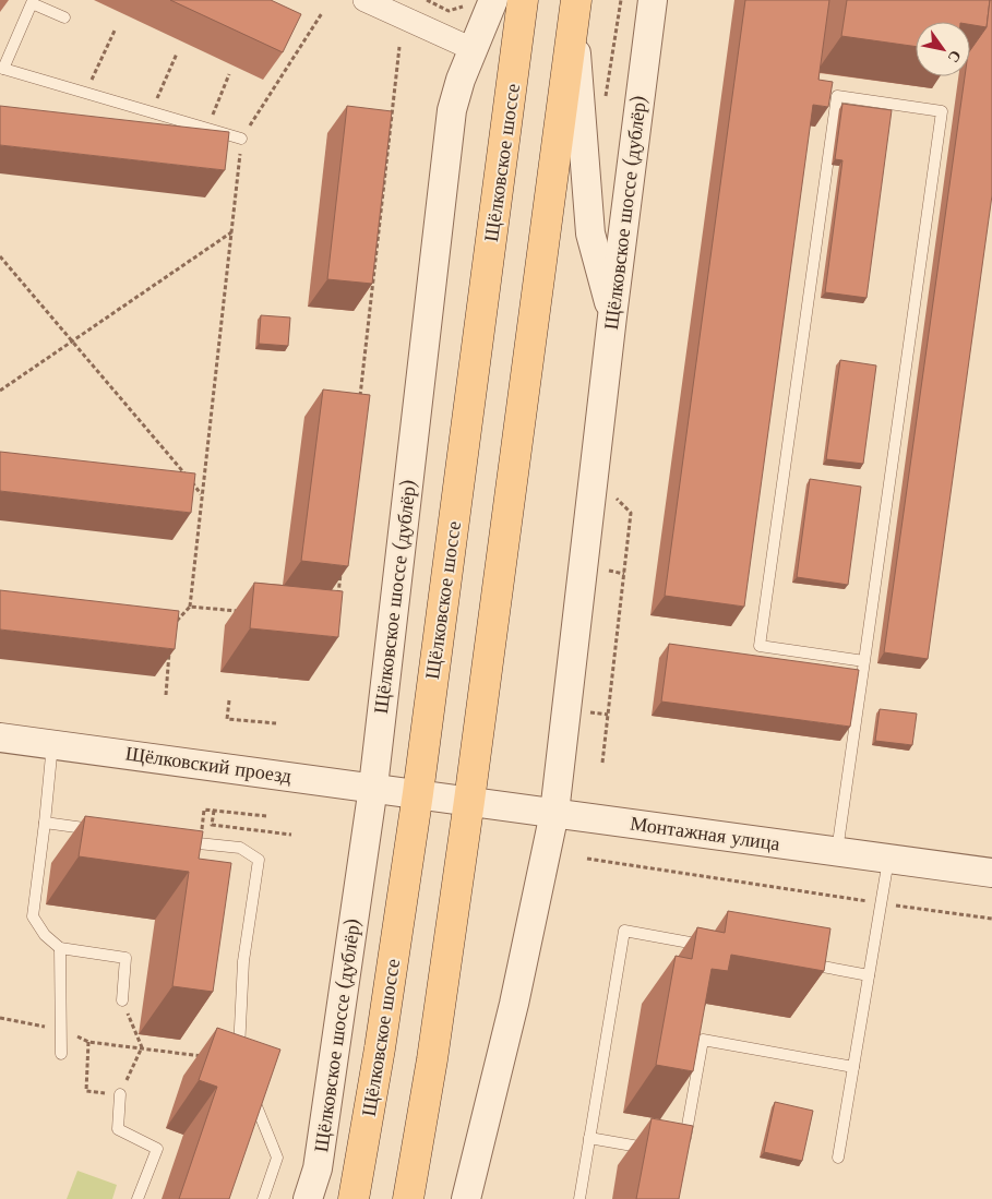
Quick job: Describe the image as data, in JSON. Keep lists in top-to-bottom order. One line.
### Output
{"streets":{"main road":["Щёлковское шоссе"],"street":["Щёлковское шоссе (дублёр)","Щёлковский проезд","Монтажная улица"]},"crossings":[["Щёлковское шоссе","Щёлковский проезд"],["Щёлковское шоссе","Монтажная улица"],["Щёлковское шоссе (дублёр)","Щёлковский проезд"],["Щёлковское шоссе (дублёр)","Монтажная улица"],["Щёлковский проезд","Монтажная улица"]],"north":"bottom right"}
